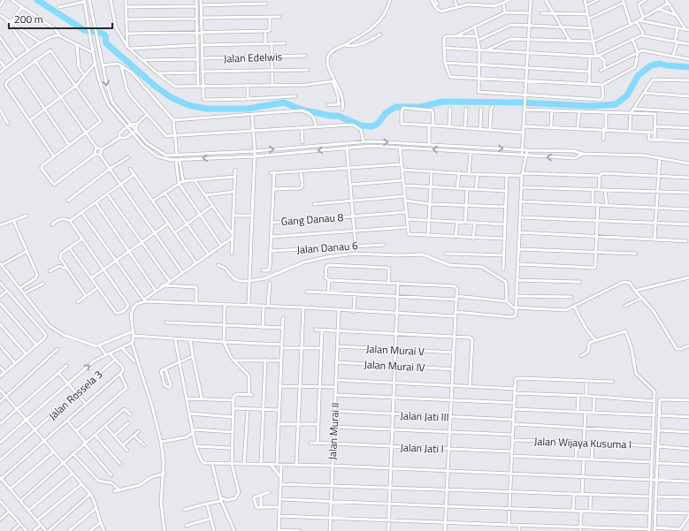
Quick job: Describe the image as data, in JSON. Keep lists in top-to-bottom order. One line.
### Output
{"streets":{"street":["Jalan Edelwis","Gang Danau 8","Jalan Danau 6","Jalan Murai V","Jalan Murai IV","Jalan Rossela 3","Jalan Jati III","Jalan Murai II","Jalan Wijaya Kusuma I","Jalan Jati I"]},"crossings":[["Jalan Murai V","Jalan Murai II"],["Jalan Murai IV","Jalan Murai II"],["Jalan Jati III","Jalan Murai II"],["Jalan Murai II","Jalan Jati I"]],"scale_bar":"200 m"}
